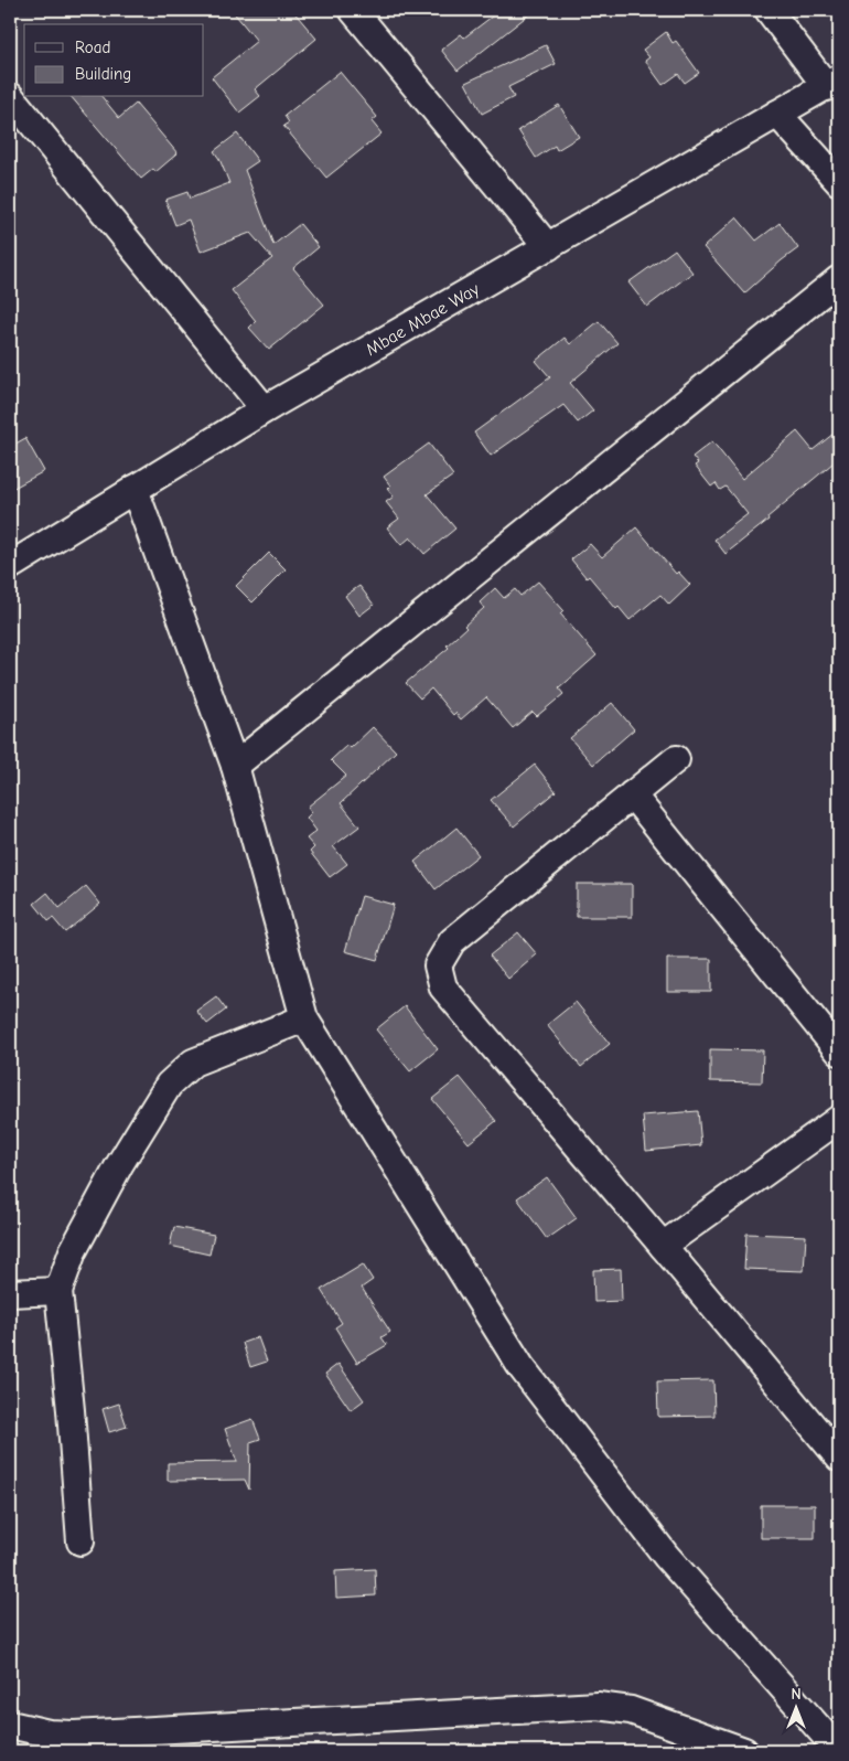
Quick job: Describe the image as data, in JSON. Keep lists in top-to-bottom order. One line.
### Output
{"streets":{"street":["Mbae Mbae Way"]},"legend":["Road","Building"],"north":"top"}
